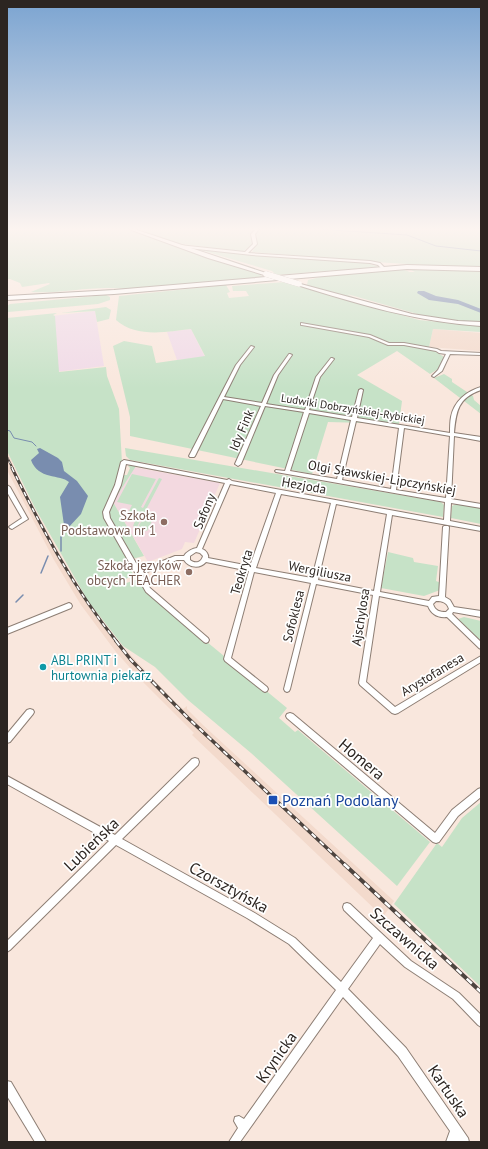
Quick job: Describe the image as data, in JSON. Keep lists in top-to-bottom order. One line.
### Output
{"streets":{"street":["Ludwiki Dobrzyńskiej-Rybickiej","Idy Fink","Olgi Sławskiej-Lipczyńskiej","Hezjoda","Safony","Wergiliusza","Teokryta","Sofoklesa","Ajschylosa","Arystofanesa","Homera","Lubieńska","Czorsztyńska","Szczawnicka","Krynicka","Kartuska"]},"crossings":[["Ludwiki Dobrzyńskiej-Rybickiej","Idy Fink"],["Hezjoda","Safony"],["Hezjoda","Teokryta"],["Hezjoda","Sofoklesa"],["Hezjoda","Ajschylosa"],["Safony","Wergiliusza"],["Wergiliusza","Teokryta"],["Wergiliusza","Sofoklesa"],["Wergiliusza","Ajschylosa"],["Ajschylosa","Arystofanesa"],["Lubieńska","Czorsztyńska"],["Czorsztyńska","Krynicka"],["Czorsztyńska","Kartuska"],["Szczawnicka","Krynicka"]],"places":{"other":["Szkoła Podstawowa nr 1","Szkoła języków obcych TEACHER","ABL PRINT i hurtownia piekarz"],"transit":["Poznań Podolany"]}}
